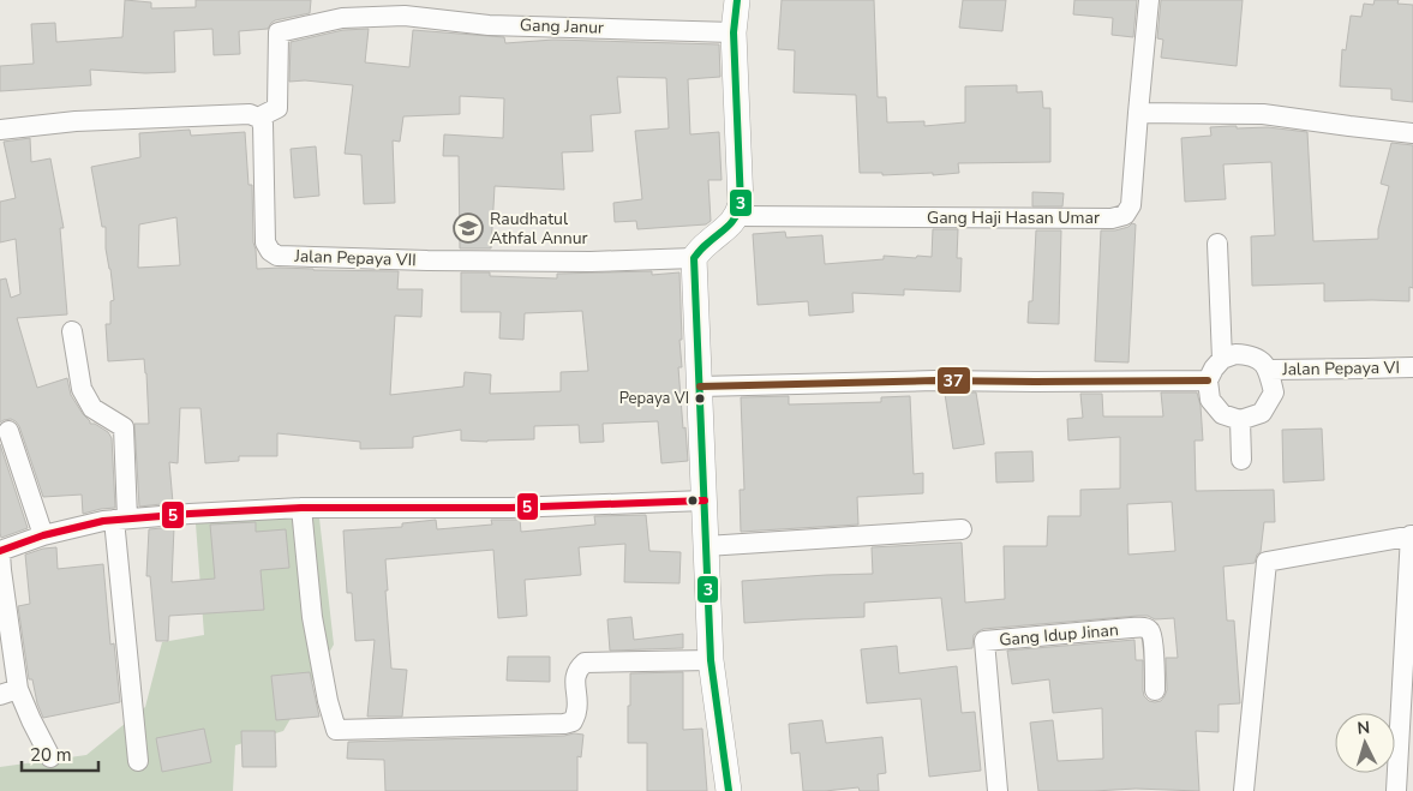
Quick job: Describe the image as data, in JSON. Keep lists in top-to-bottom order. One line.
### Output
{"streets":{"street":["Gang Janur","Gang Haji Hasan Umar","Jalan Pepaya VII","Jalan Pepaya VI","Gang Idup Jinan"]},"crossings":[["Gang Janur","Jalan Pepaya VII"]],"places":{"school or university":["Raudhatul Athfal Annur"],"other":["Pepaya VI"]},"lines":["transit line 3","transit line 37","transit line 5"],"scale_bar":"20 m","north":"top"}
